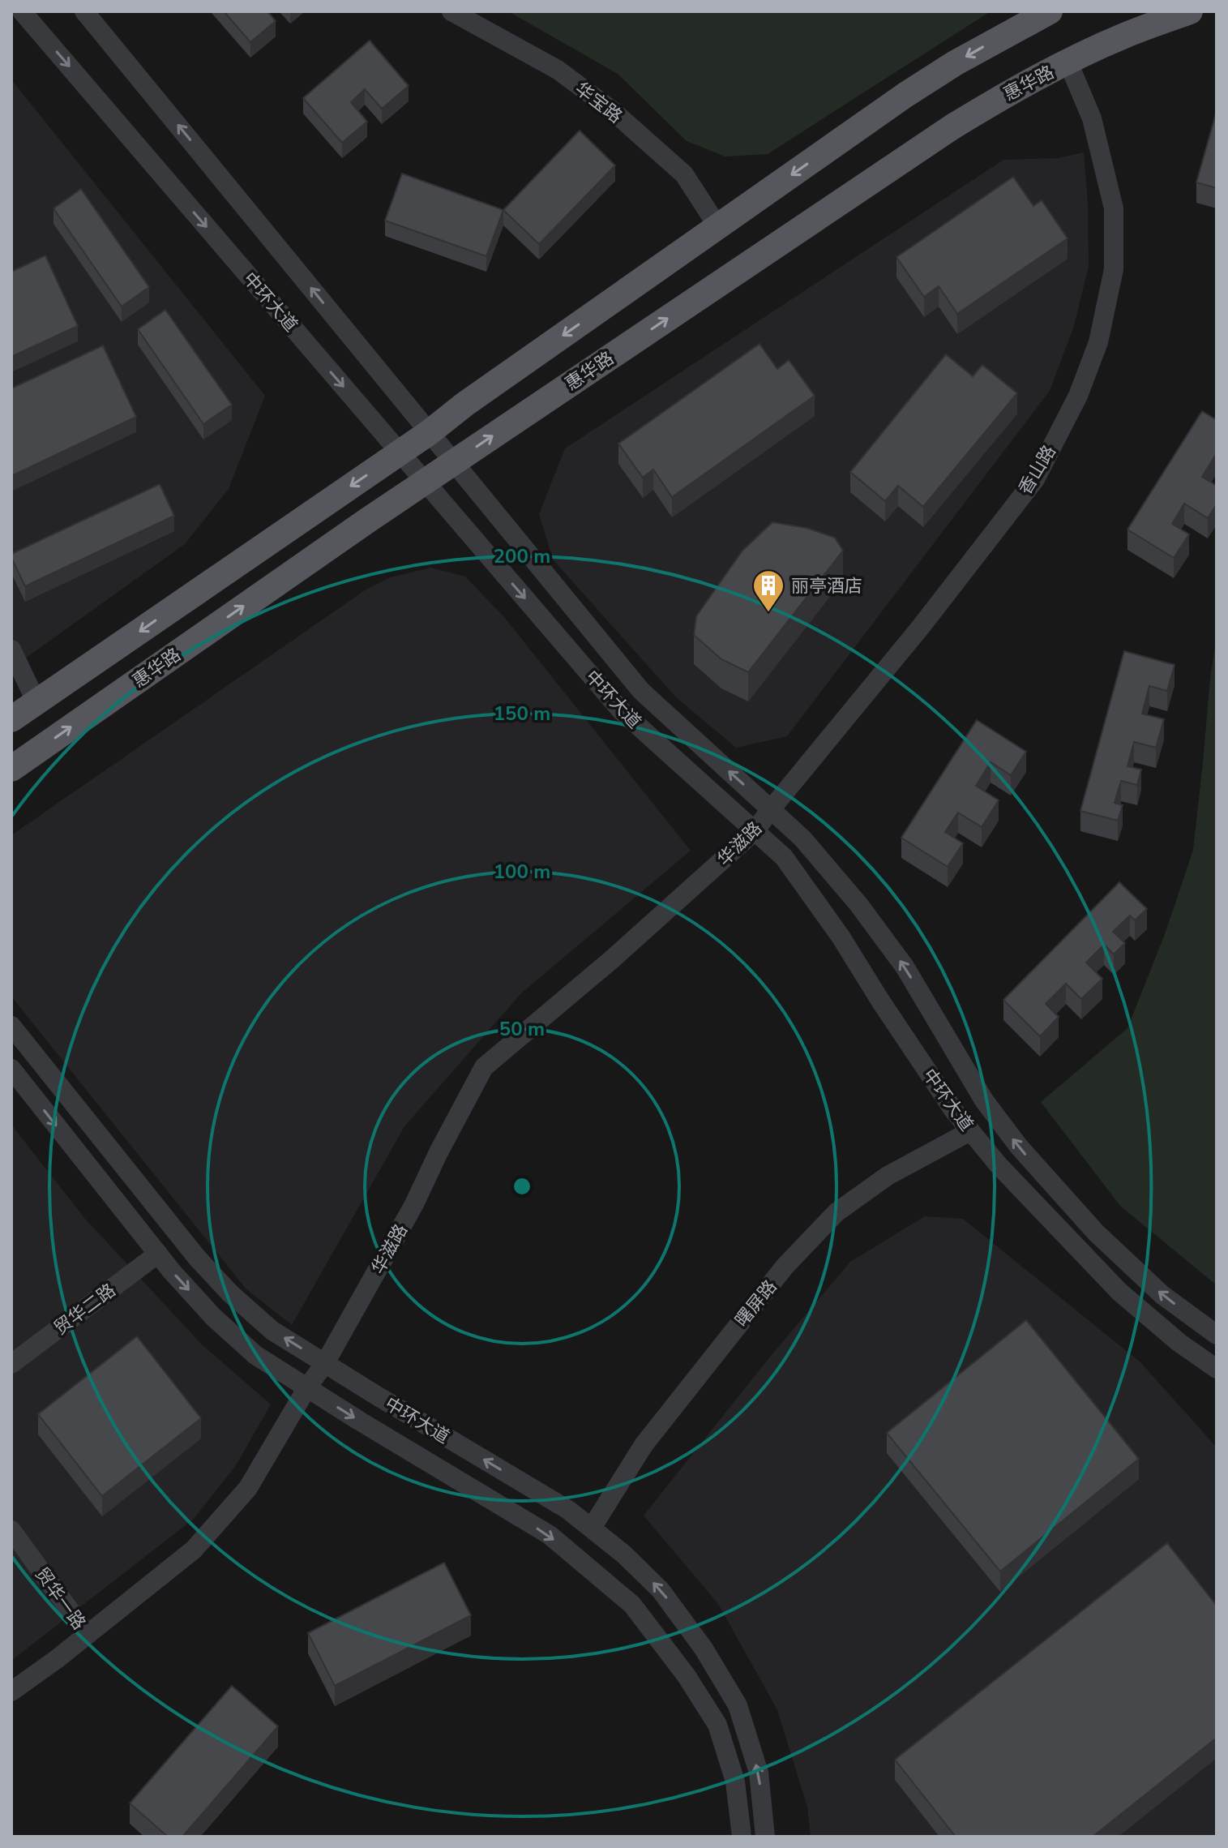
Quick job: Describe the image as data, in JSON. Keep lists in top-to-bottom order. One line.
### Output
{"streets":{"main road":["惠华路"],"street":["华宝路","中环大道","香山路","华滋路","曙屏路","贸华二路","贸华一路"]},"crossings":[["惠华路","中环大道"],["惠华路","香山路"],["中环大道","香山路"],["中环大道","华滋路"],["中环大道","曙屏路"],["中环大道","贸华二路"],["香山路","华滋路"],["华滋路","贸华一路"]],"places":{"building":["丽亭酒店"]},"rings":["200 m","150 m","100 m","50 m"]}
